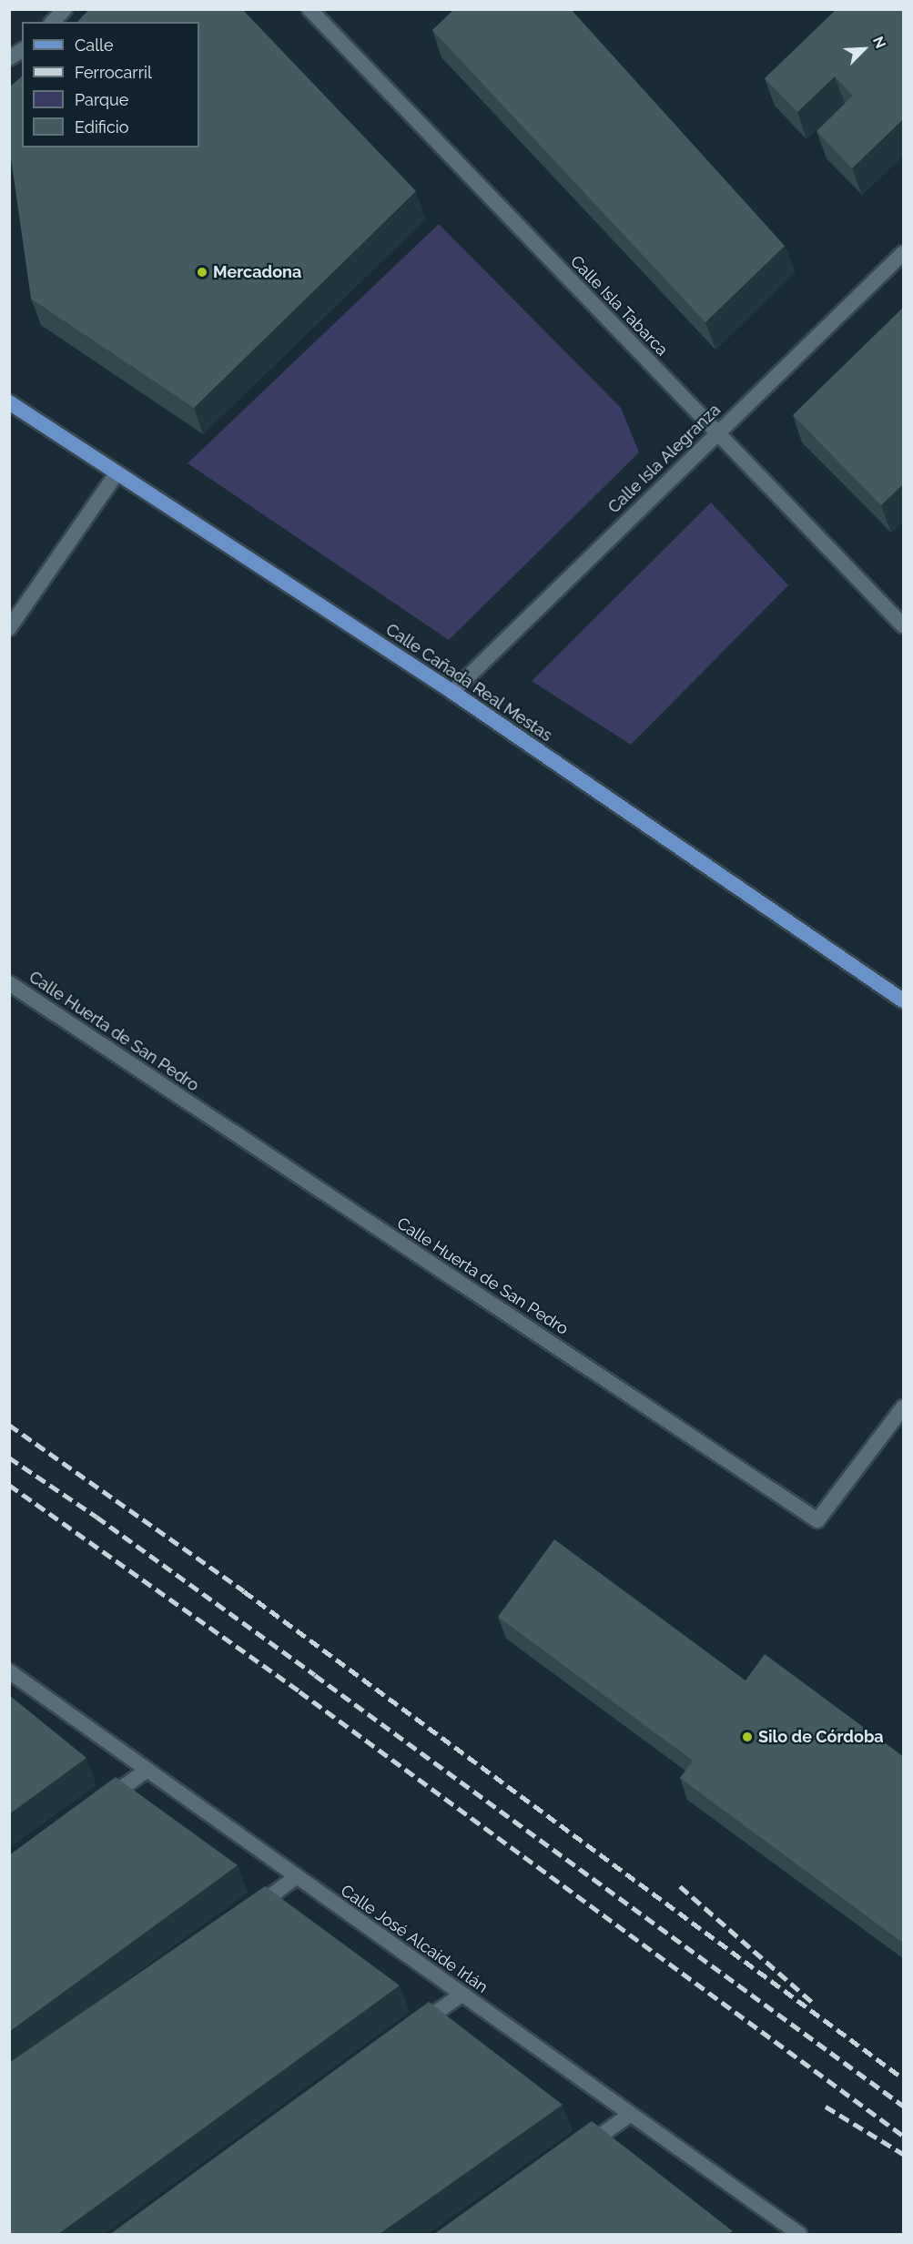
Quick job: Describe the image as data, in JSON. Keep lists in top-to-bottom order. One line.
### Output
{"streets":{"main road":["Calle Cañada Real Mestas"],"street":["Calle Isla Tabarca","Calle Isla Alegranza","Calle Huerta de San Pedro","Calle José Alcaide Irlán"]},"crossings":[["Calle Isla Tabarca","Calle Isla Alegranza"],["Calle Isla Alegranza","Calle Cañada Real Mestas"]],"places":["Mercadona","Silo de Córdoba"],"legend":["Calle","Ferrocarril","Parque","Edificio"],"north":"top right"}
